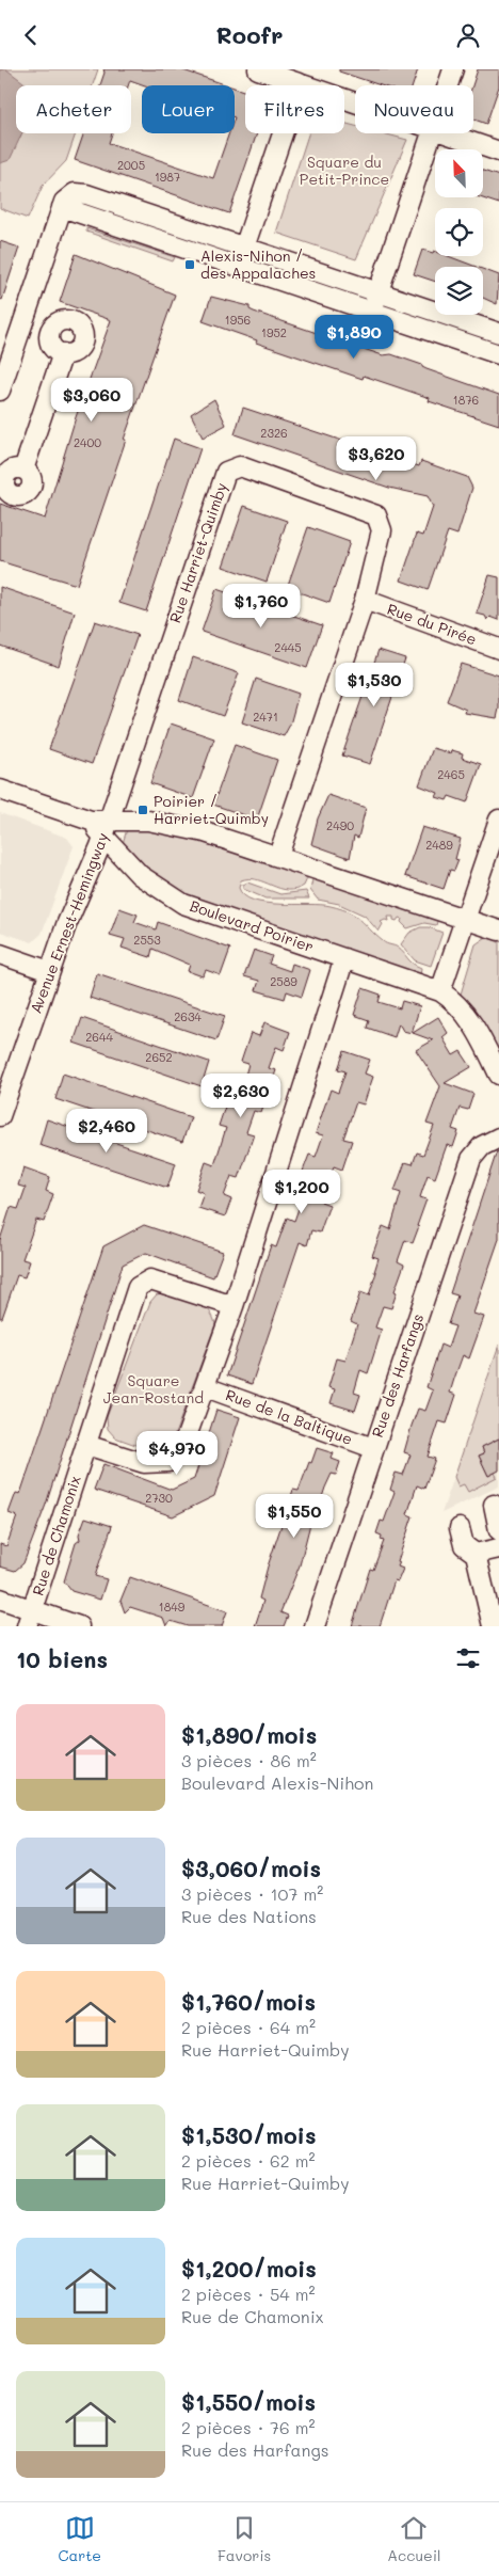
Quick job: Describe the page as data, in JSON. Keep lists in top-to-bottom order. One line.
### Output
{"streets":{"street":["Rue Harriet-Quimby","Rue du Pirée","Avenue Ernest-Hemingway","Boulevard Poirier","Rue des Harfangs","Rue de la Baltique","Rue de Chamonix"]},"crossings":[["Rue Harriet-Quimby","Rue du Pirée"],["Rue Harriet-Quimby","Avenue Ernest-Hemingway"],["Rue Harriet-Quimby","Boulevard Poirier"],["Avenue Ernest-Hemingway","Boulevard Poirier"],["Rue des Harfangs","Rue de la Baltique"]],"parks":["Square du Petit-Prince","Square Jean-Rostand"],"places":{"transit":["Alexis-Nihon / des Appalaches","Poirier / Harriet-Quimby"]},"house_numbers":["2005","1987","1956","1952","1876","2326","2400","2445","2471","2465","2490","2489","2553","2589","2634","2644","2652","2730","1849"],"north":"top left","page":{"header":"Roofr","chip":["Acheter","Louer","Filtres","Nouveau"],"price":["$1,890","$3,060","$3,620","$1,760","$1,530","$2,630","$2,460","$1,200","$4,970","$1,550"],"heading":"10 biens","list":[{"name":"$1,890/mois","note":"3 pièces · 86 m² · Boulevard Alexis-Nihon"},{"name":"$3,060/mois","note":"3 pièces · 107 m² · Rue des Nations"},{"name":"$1,760/mois","note":"2 pièces · 64 m² · Rue Harriet-Quimby"},{"name":"$1,530/mois","note":"2 pièces · 62 m² · Rue Harriet-Quimby"},{"name":"$1,200/mois","note":"2 pièces · 54 m² · Rue de Chamonix"},{"name":"$1,550/mois","note":"2 pièces · 76 m² · Rue des Harfangs"}],"tabs":["Carte","Favoris","Accueil"]}}
